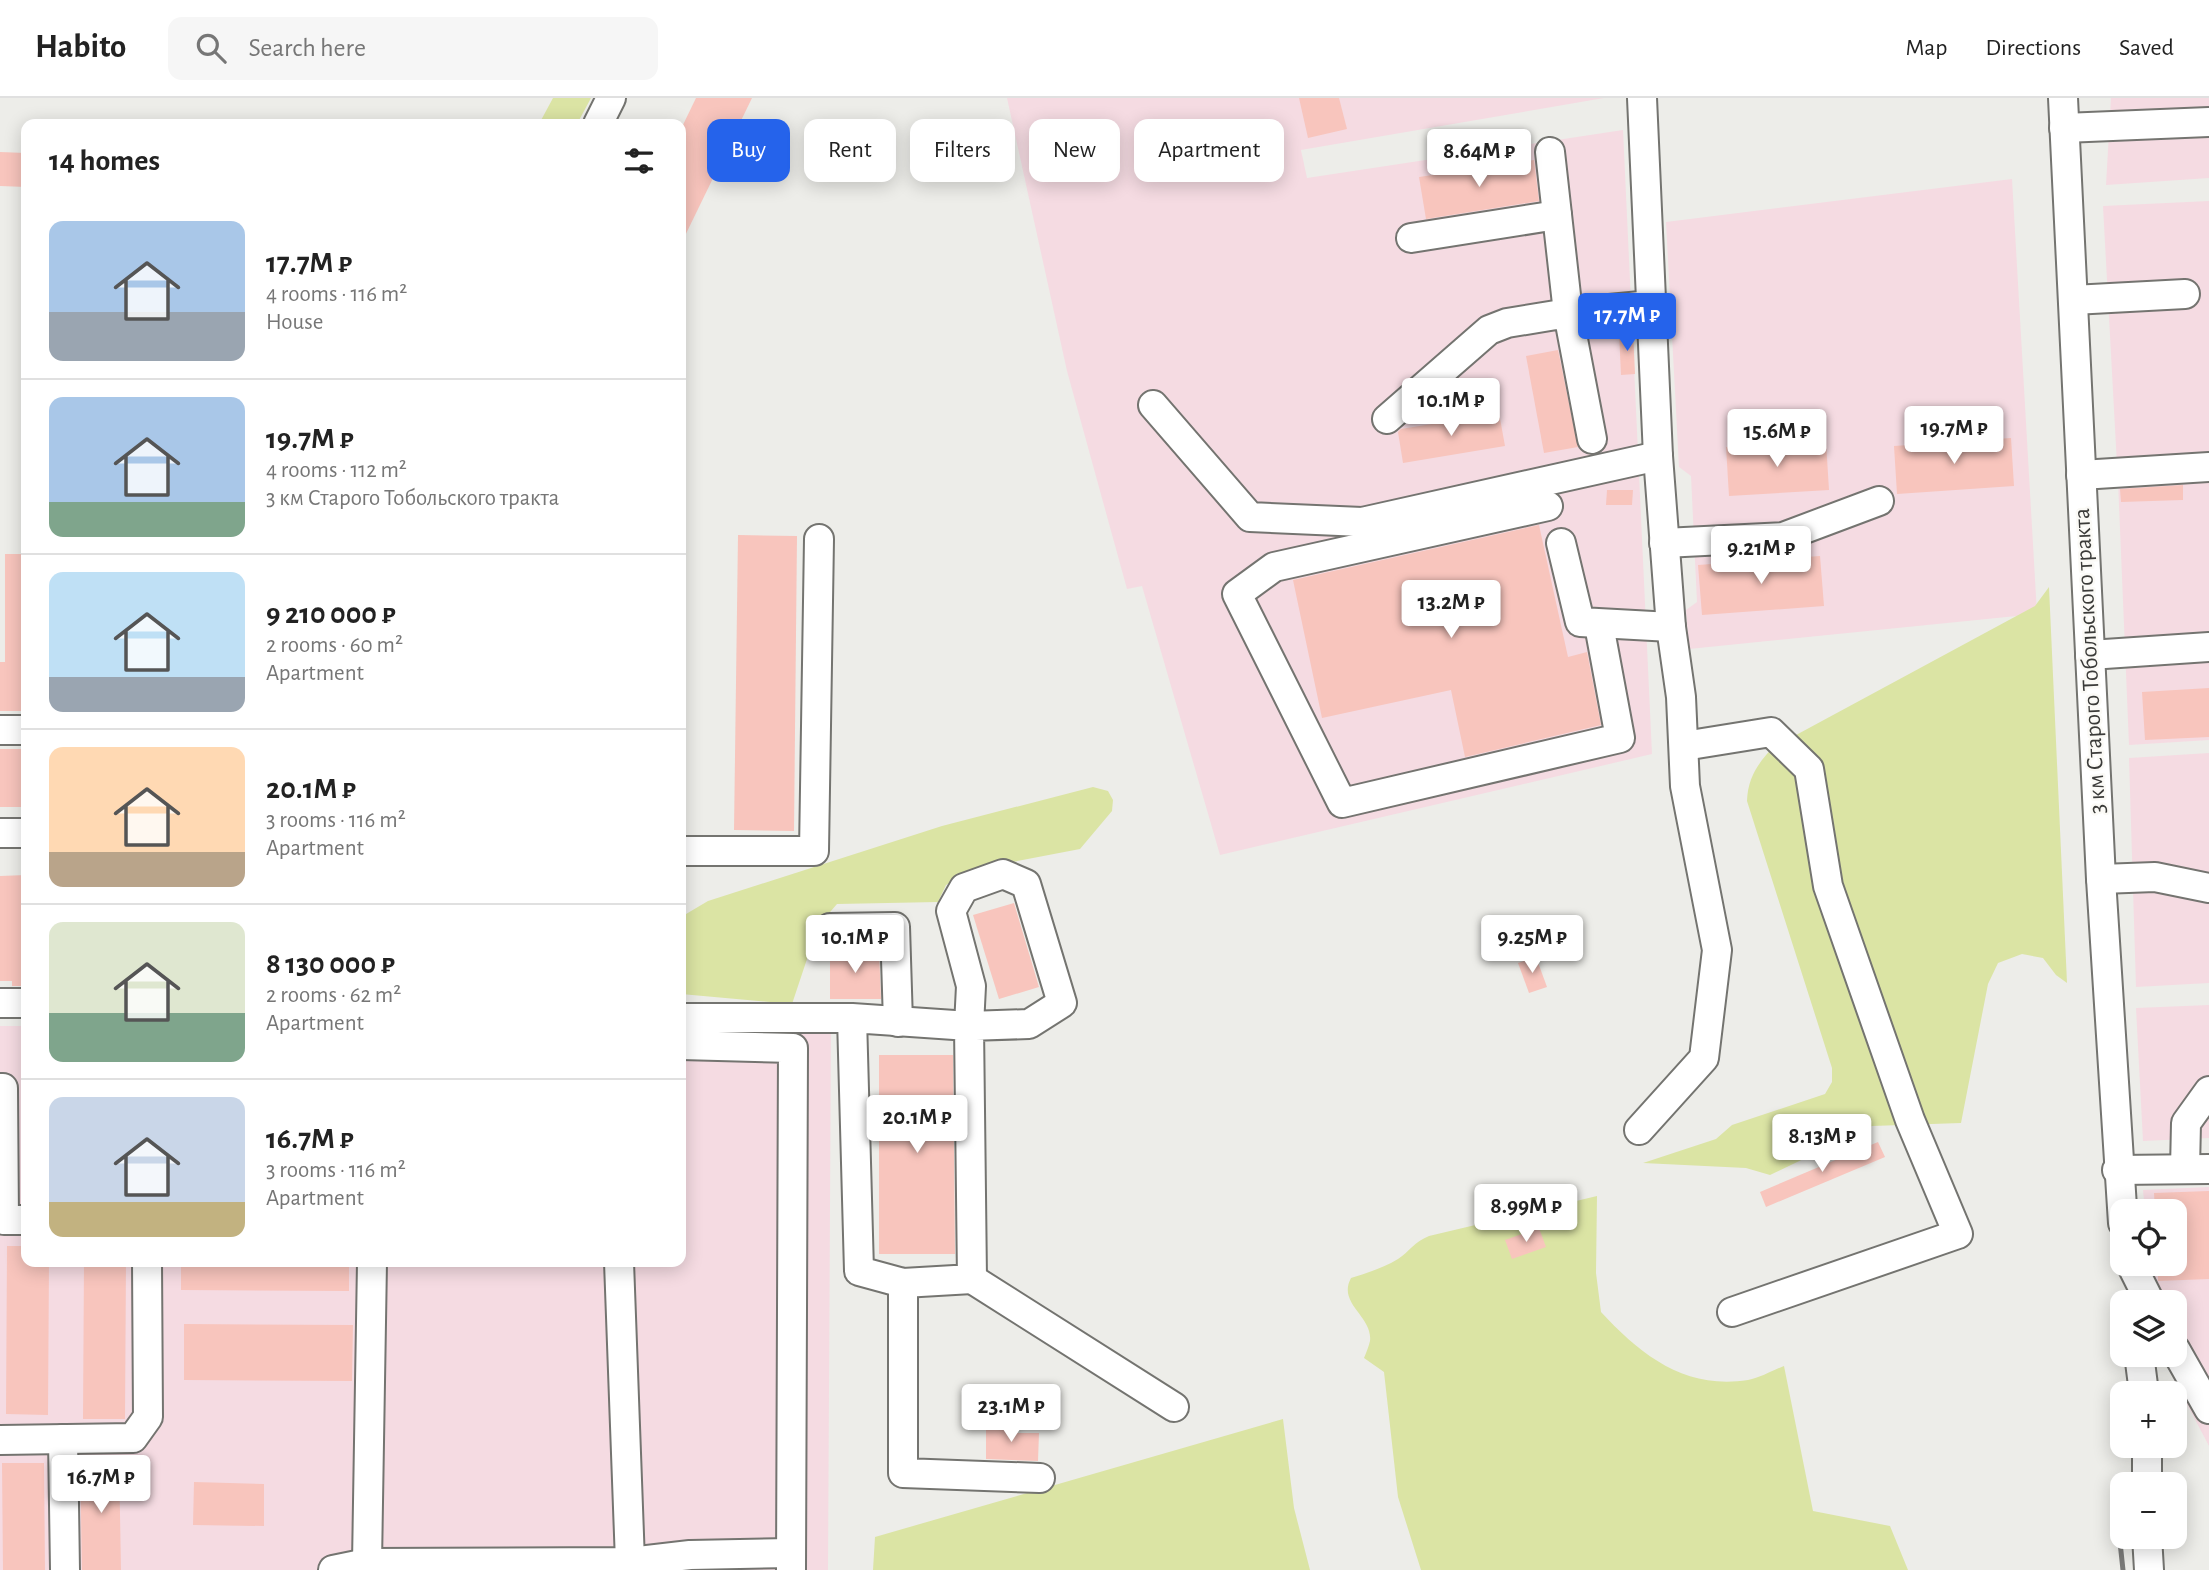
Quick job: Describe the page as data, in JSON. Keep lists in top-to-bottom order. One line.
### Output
{"streets":{"street":["3 км Старого Тобольского тракта"]},"page":{"header":"Habito","search":"Search here","nav":["Map","Directions","Saved"],"chip":["Buy","Rent","Filters","New","Apartment"],"heading":"14 homes","price":["8.64M ₽","17.7M ₽","10.1M ₽","19.7M ₽","15.6M ₽","9.21M ₽","13.2M ₽","10.1M ₽","9.25M ₽","20.1M ₽","8.13M ₽","8.99M ₽","23.1M ₽","16.7M ₽"],"list":[{"name":"17.7M ₽","note":"4 rooms · 116 m² · House"},{"name":"19.7M ₽","note":"4 rooms · 112 m² · 3 км Старого Тобольского тракта"},{"name":"9 210 000 ₽","note":"2 rooms · 60 m² · Apartment"},{"name":"20.1M ₽","note":"3 rooms · 116 m² · Apartment"},{"name":"8 130 000 ₽","note":"2 rooms · 62 m² · Apartment"},{"name":"16.7M ₽","note":"3 rooms · 116 m² · Apartment"}],"map_buttons":["+","−"]}}
